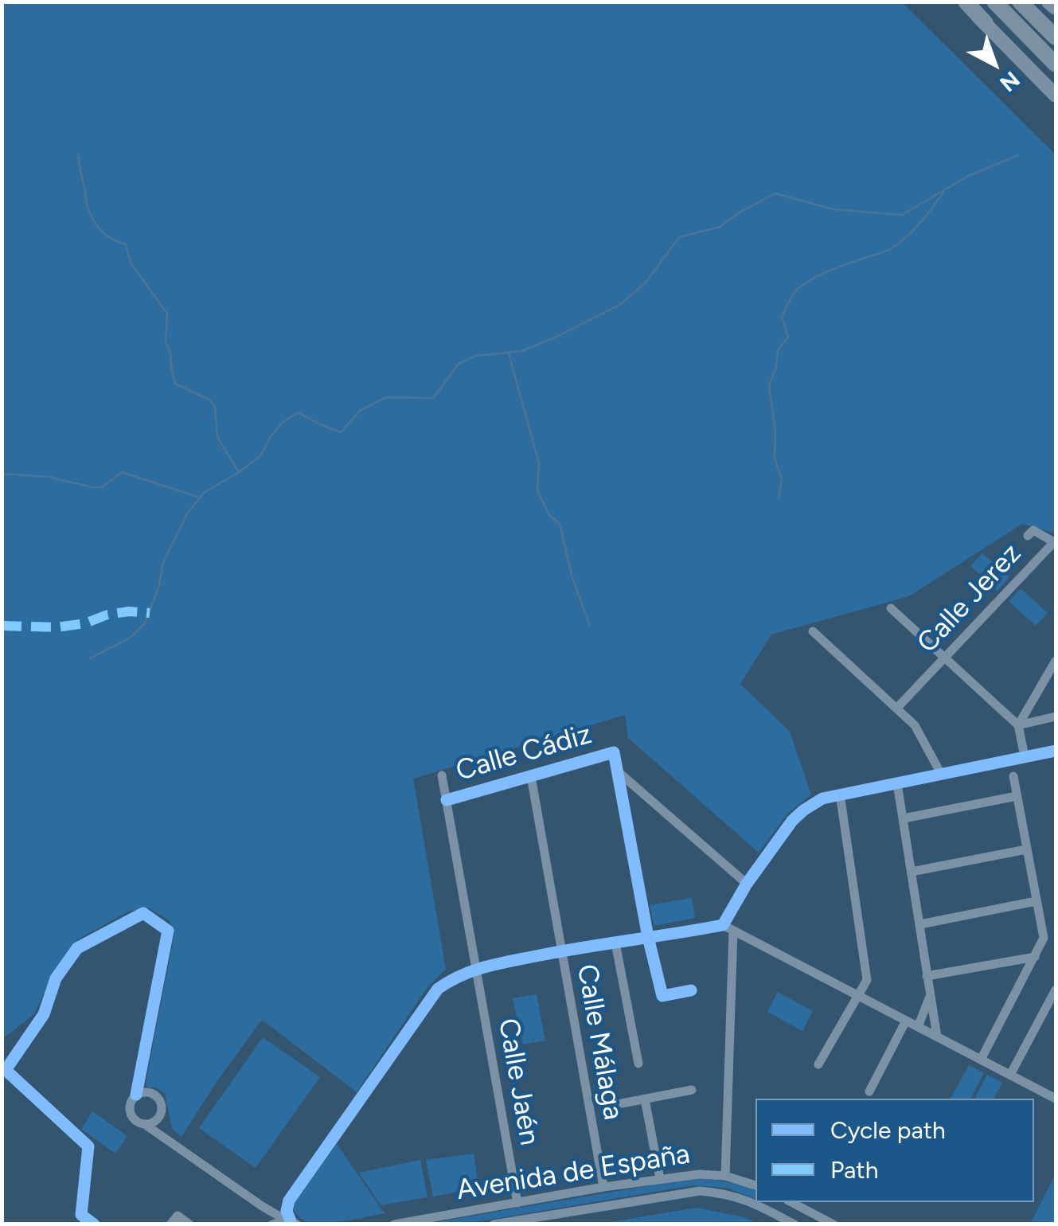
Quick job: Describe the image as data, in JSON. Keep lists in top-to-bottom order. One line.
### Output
{"streets":{"street":["Calle Jerez","Calle Cádiz","Calle Málaga","Calle Jaén","Avenida de España"]},"crossings":[["Calle Cádiz","Calle Málaga"],["Calle Cádiz","Calle Jaén"],["Calle Málaga","Avenida de España"],["Calle Jaén","Avenida de España"]],"legend":["Cycle path","Path"],"north":"bottom right"}
